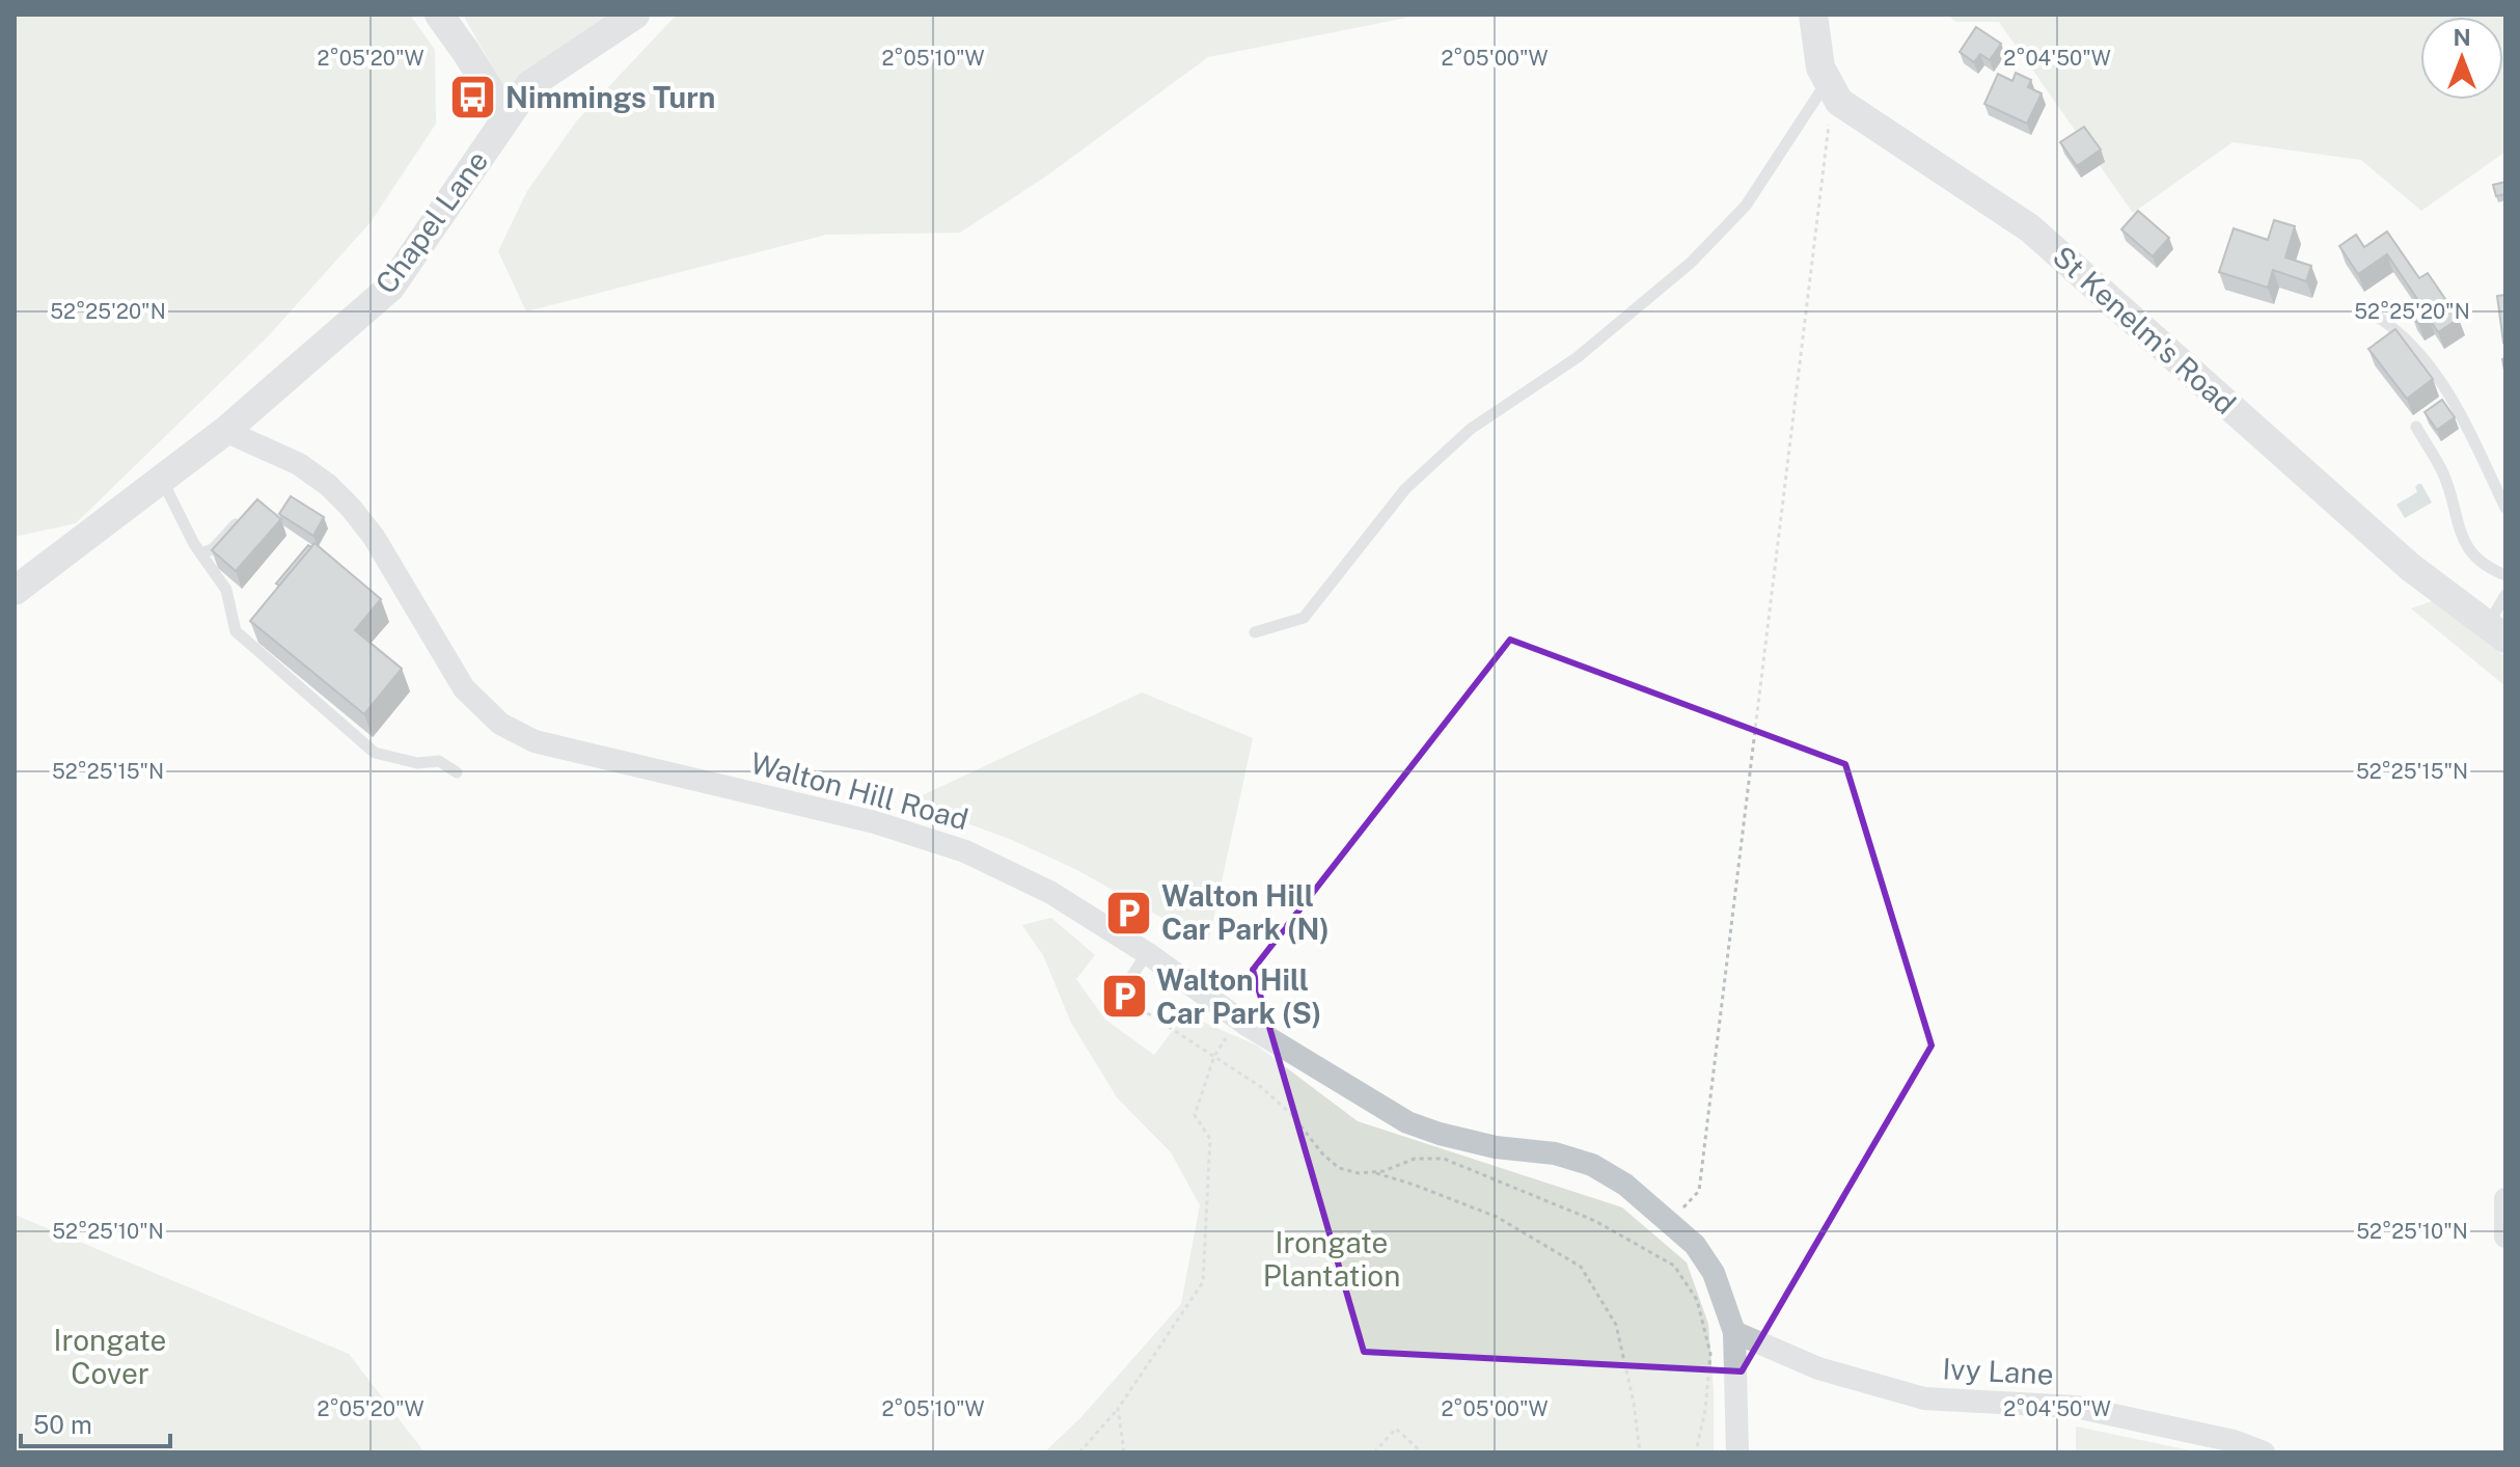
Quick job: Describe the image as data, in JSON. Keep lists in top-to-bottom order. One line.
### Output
{"streets":{"street":["Chapel Lane","St Kenelm's Road","Walton Hill Road","Ivy Lane"]},"crossings":[["Chapel Lane","Walton Hill Road"],["Walton Hill Road","Ivy Lane"]],"parks":["Irongate Plantation","Irongate Cover"],"places":{"bus stop":["Nimmings Turn"],"parking":["Walton Hill Car Park (N)","Walton Hill Car Park (S)"]},"scale_bar":"50 m","north":"top","coordinates":["2°05'20\"W","2°05'10\"W","2°05'00\"W","2°04'50\"W","52°25'20\"N","52°25'15\"N","52°25'10\"N"]}
